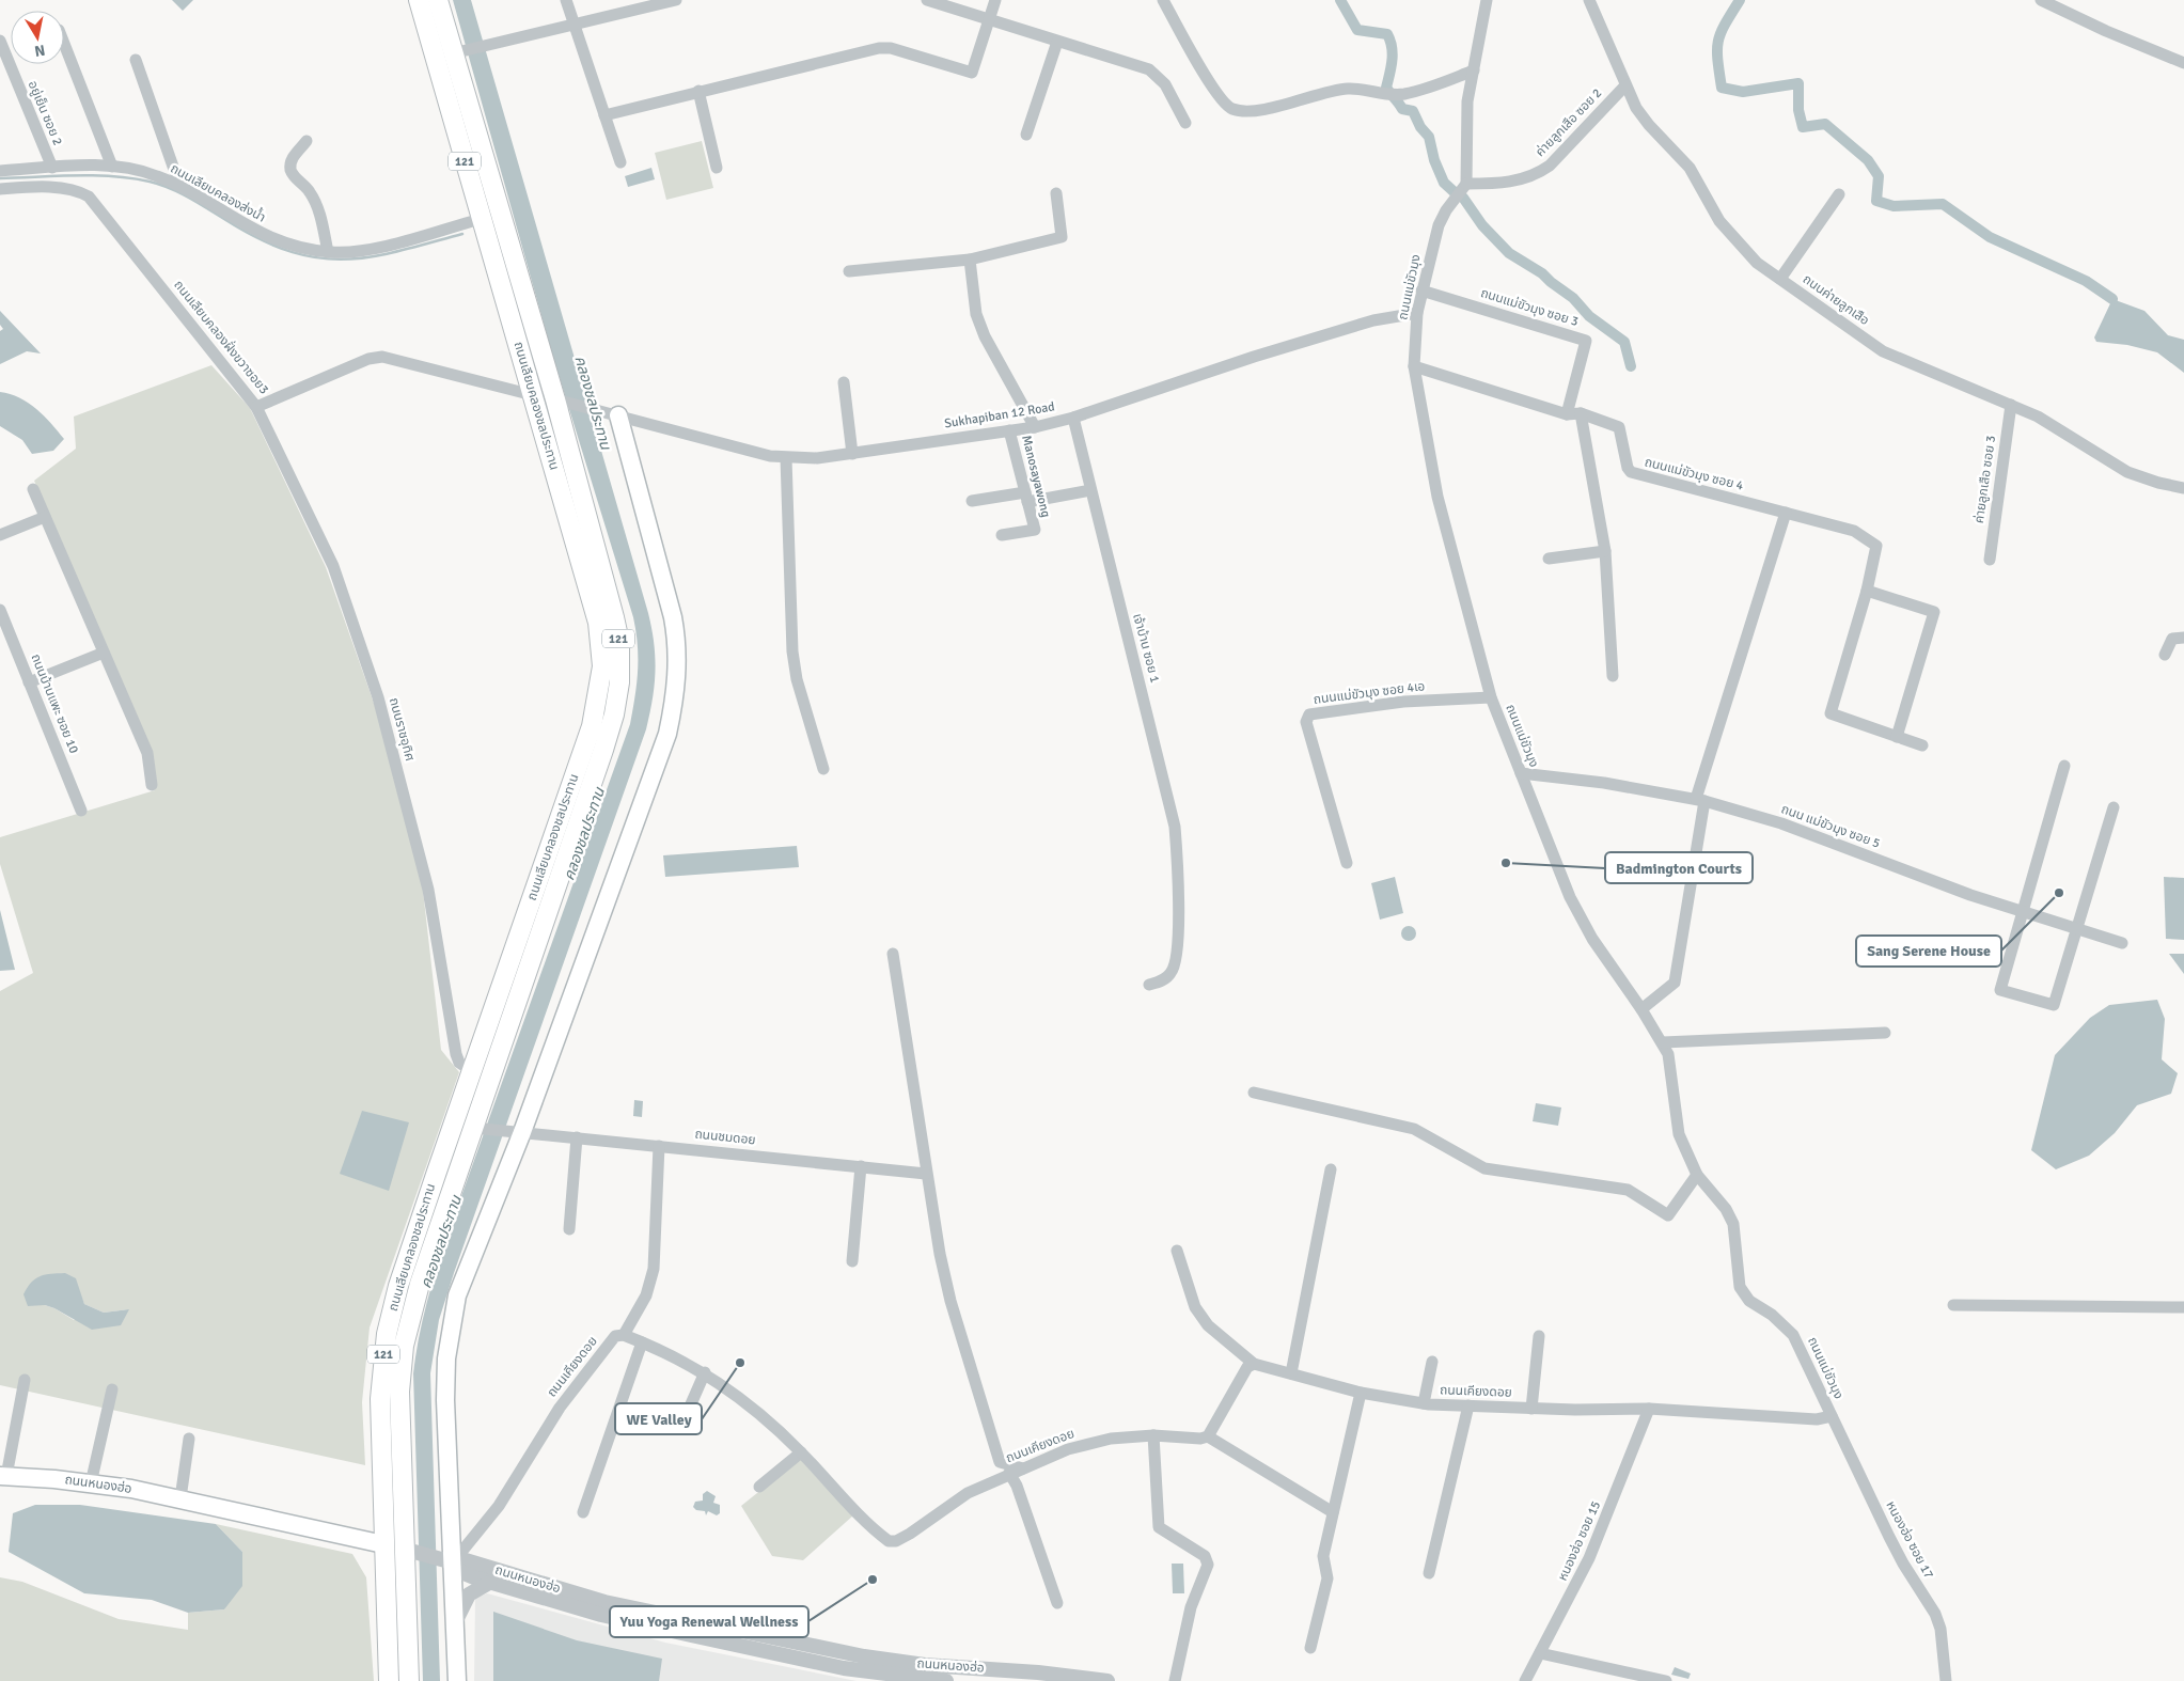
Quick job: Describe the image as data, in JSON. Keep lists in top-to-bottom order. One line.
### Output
{"streets":{"main road":["121","ถนนเลียบคลองชลประทาน","ถนนหนองฮ่อ"],"street":["อยู่เย็น ซอย 2","ค่ายลูกเสือ ซอย 2","ถนนเลียบคลองส่งน้ำ","ถนนแม่ขัวมุง","ถนนค่ายลูกเสือ","ถนนแม่ขัวมุง ซอย 3","ถนนเลียบคลองฝั่งขวาซอย3","Sukhapiban 12 Road","ถนนแม่ขัวมุง ซอย 4","Manosayawong","ค่ายลูกเสือ ซอย 3","เจ้าบ้าน ซอย 1","ถนนแม่ขัวมุง ซอย 4เอ","ถนนบ้านแพะ ซอย 10","ถนนราชอุทิศ","ถนน แม่ขัวมุง ซอย 5","ถนนชมดอย","ถนนเคียงดอย","หนองฮ่อ ซอย 17","หนองฮ่อ ซอย 15"]},"crossings":[["อยู่เย็น ซอย 2","ถนนเลียบคลองส่งน้ำ"],["ค่ายลูกเสือ ซอย 2","ถนนแม่ขัวมุง"],["ค่ายลูกเสือ ซอย 2","ถนนค่ายลูกเสือ"],["ถนนเลียบคลองส่งน้ำ","ถนนเลียบคลองชลประทาน"],["ถนนแม่ขัวมุง","ถนนแม่ขัวมุง ซอย 3"],["ถนนแม่ขัวมุง","Sukhapiban 12 Road"],["ถนนแม่ขัวมุง","ถนนแม่ขัวมุง ซอย 4"],["ถนนแม่ขัวมุง","ถนนแม่ขัวมุง ซอย 4เอ"],["ถนนแม่ขัวมุง","ถนน แม่ขัวมุง ซอย 5"],["ถนนแม่ขัวมุง","ถนนเคียงดอย"],["ถนนแม่ขัวมุง","หนองฮ่อ ซอย 17"],["ถนนค่ายลูกเสือ","ค่ายลูกเสือ ซอย 3"],["ถนนแม่ขัวมุง ซอย 3","ถนนแม่ขัวมุง ซอย 4"],["ถนนเลียบคลองฝั่งขวาซอย3","ถนนเลียบคลองชลประทาน"],["ถนนเลียบคลองฝั่งขวาซอย3","ถนนราชอุทิศ"],["ถนนเลียบคลองชลประทาน","Sukhapiban 12 Road"],["ถนนเลียบคลองชลประทาน","ถนนราชอุทิศ"],["ถนนเลียบคลองชลประทาน","ถนนชมดอย"],["ถนนเลียบคลองชลประทาน","ถนนหนองฮ่อ"],["Sukhapiban 12 Road","Manosayawong"],["Sukhapiban 12 Road","เจ้าบ้าน ซอย 1"],["ถนนเคียงดอย","ถนนหนองฮ่อ"],["ถนนเคียงดอย","หนองฮ่อ ซอย 17"],["ถนนเคียงดอย","หนองฮ่อ ซอย 15"]],"water":["คลองชลประทาน"],"places":["Badmington Courts","Sang Serene House","WE Valley","Yuu Yoga Renewal Wellness"],"north":"bottom"}
